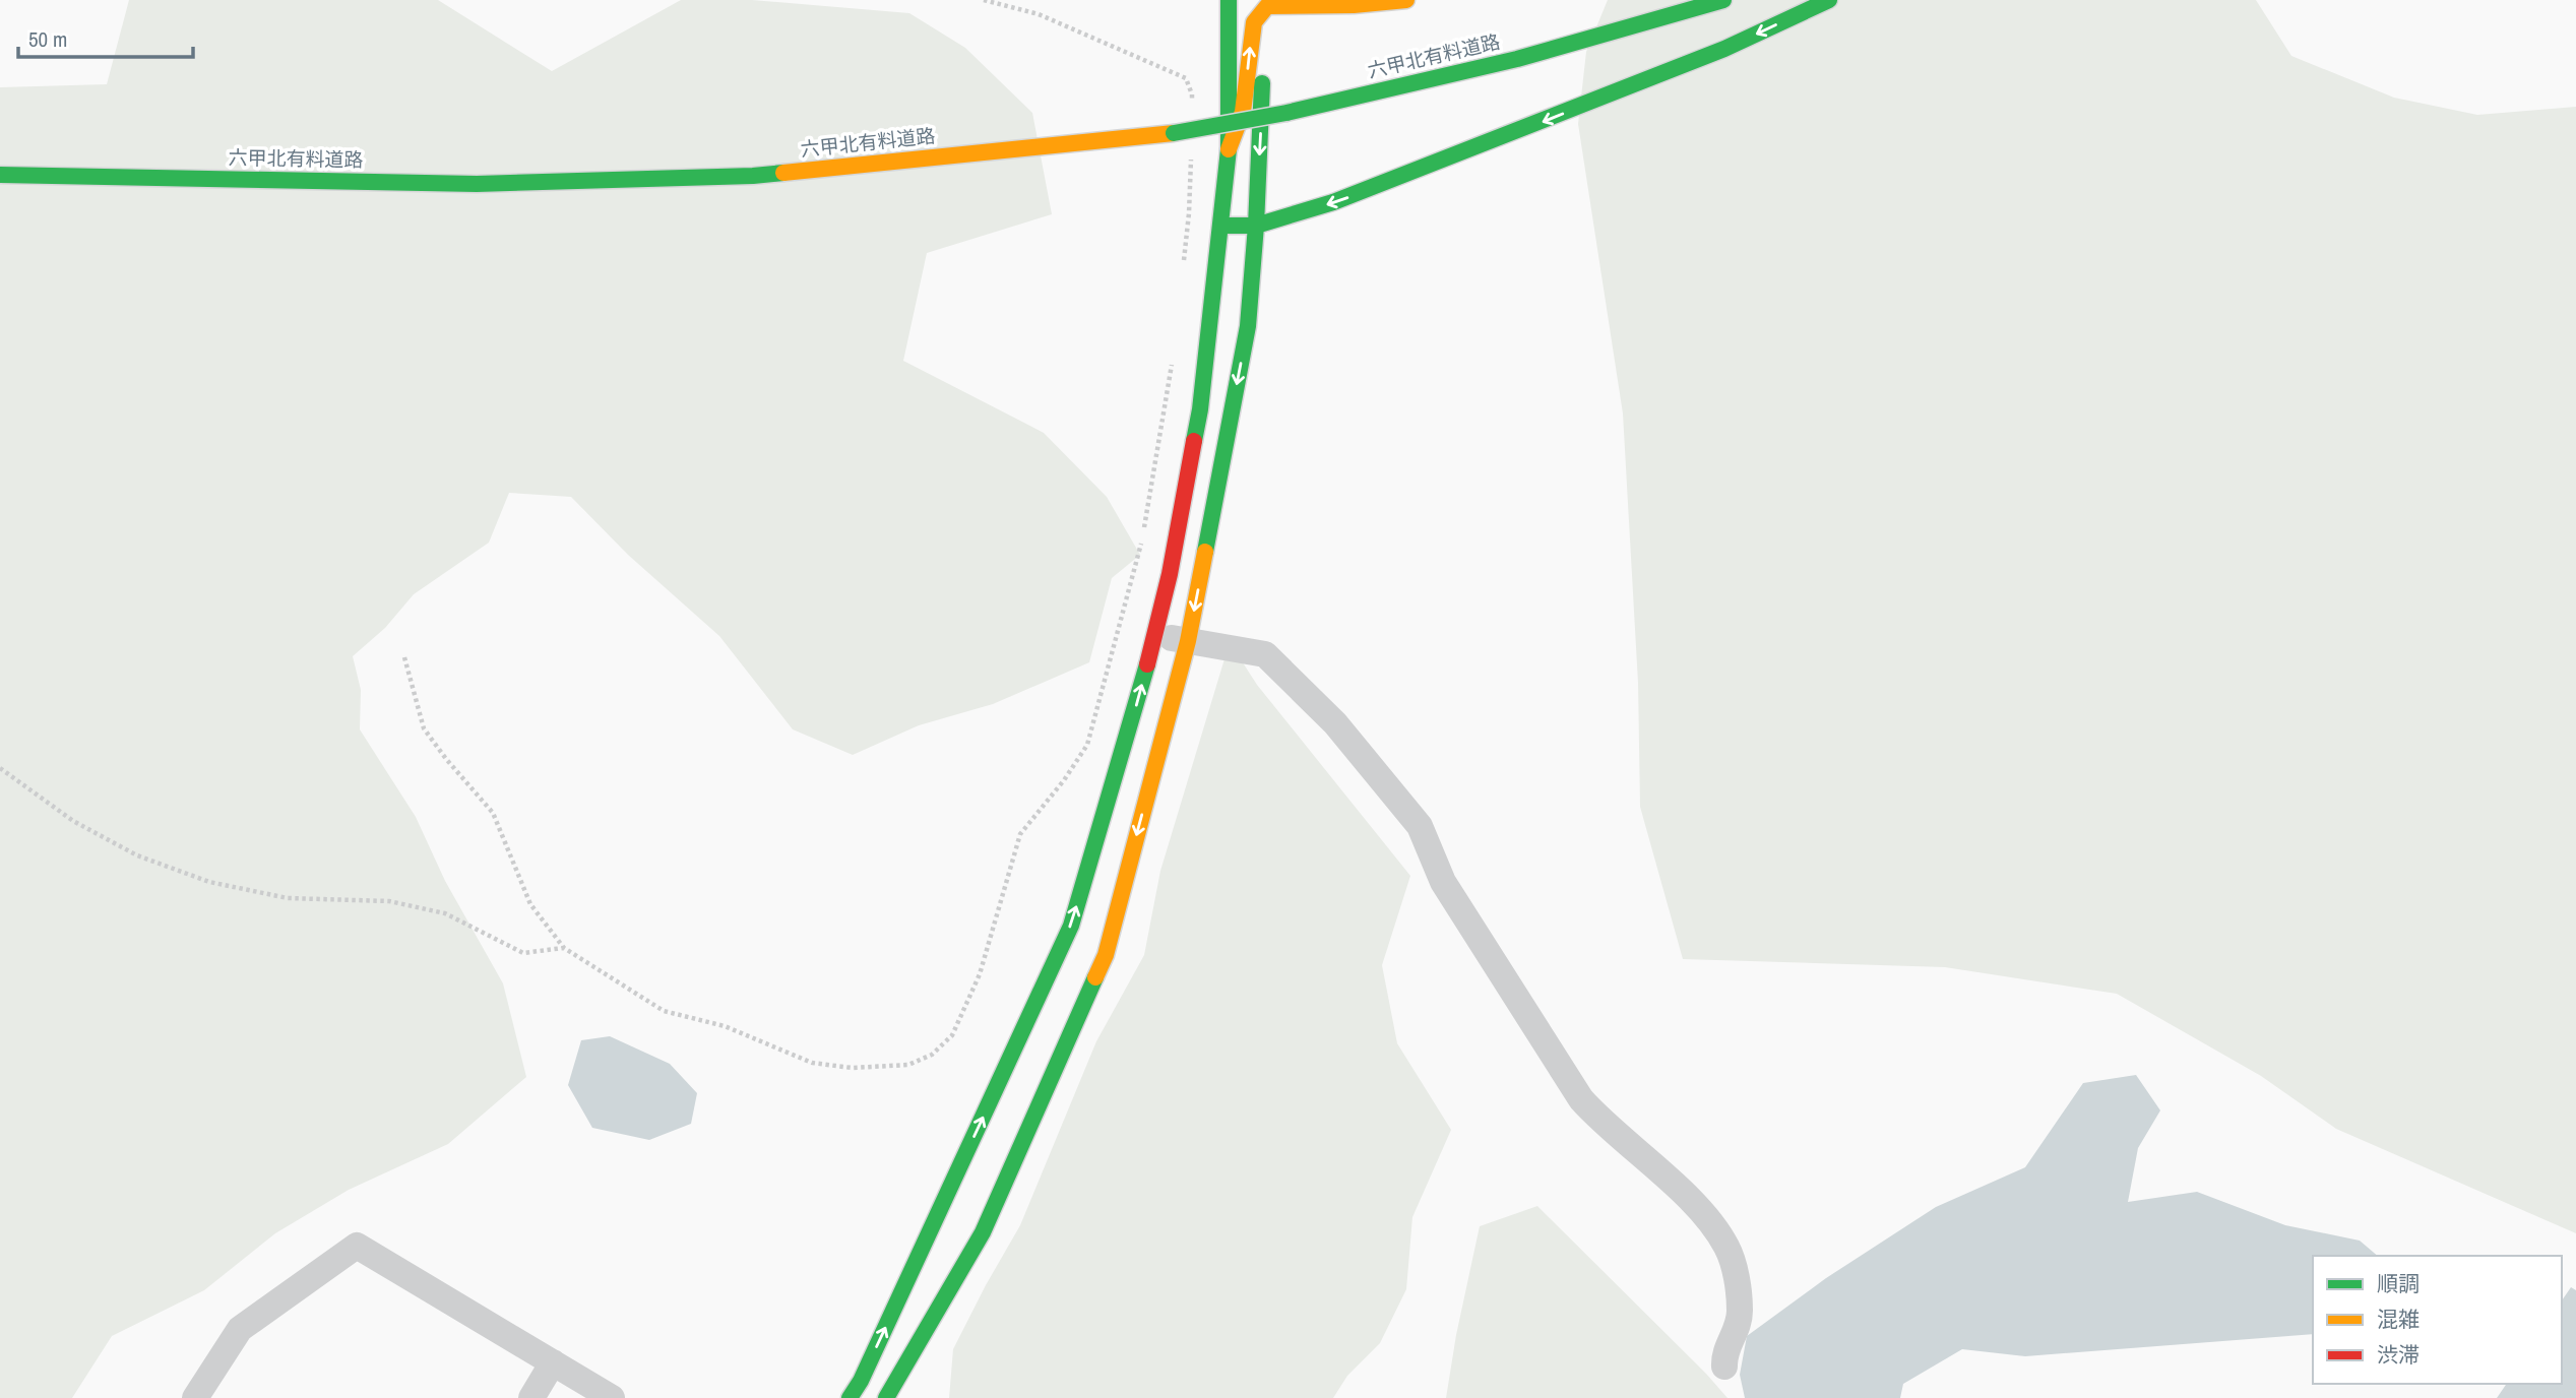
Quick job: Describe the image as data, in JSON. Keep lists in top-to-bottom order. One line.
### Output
{"streets":{"street":["六甲北有料道路"]},"legend":["順調","混雑","渋滞"],"scale_bar":"50 m"}
